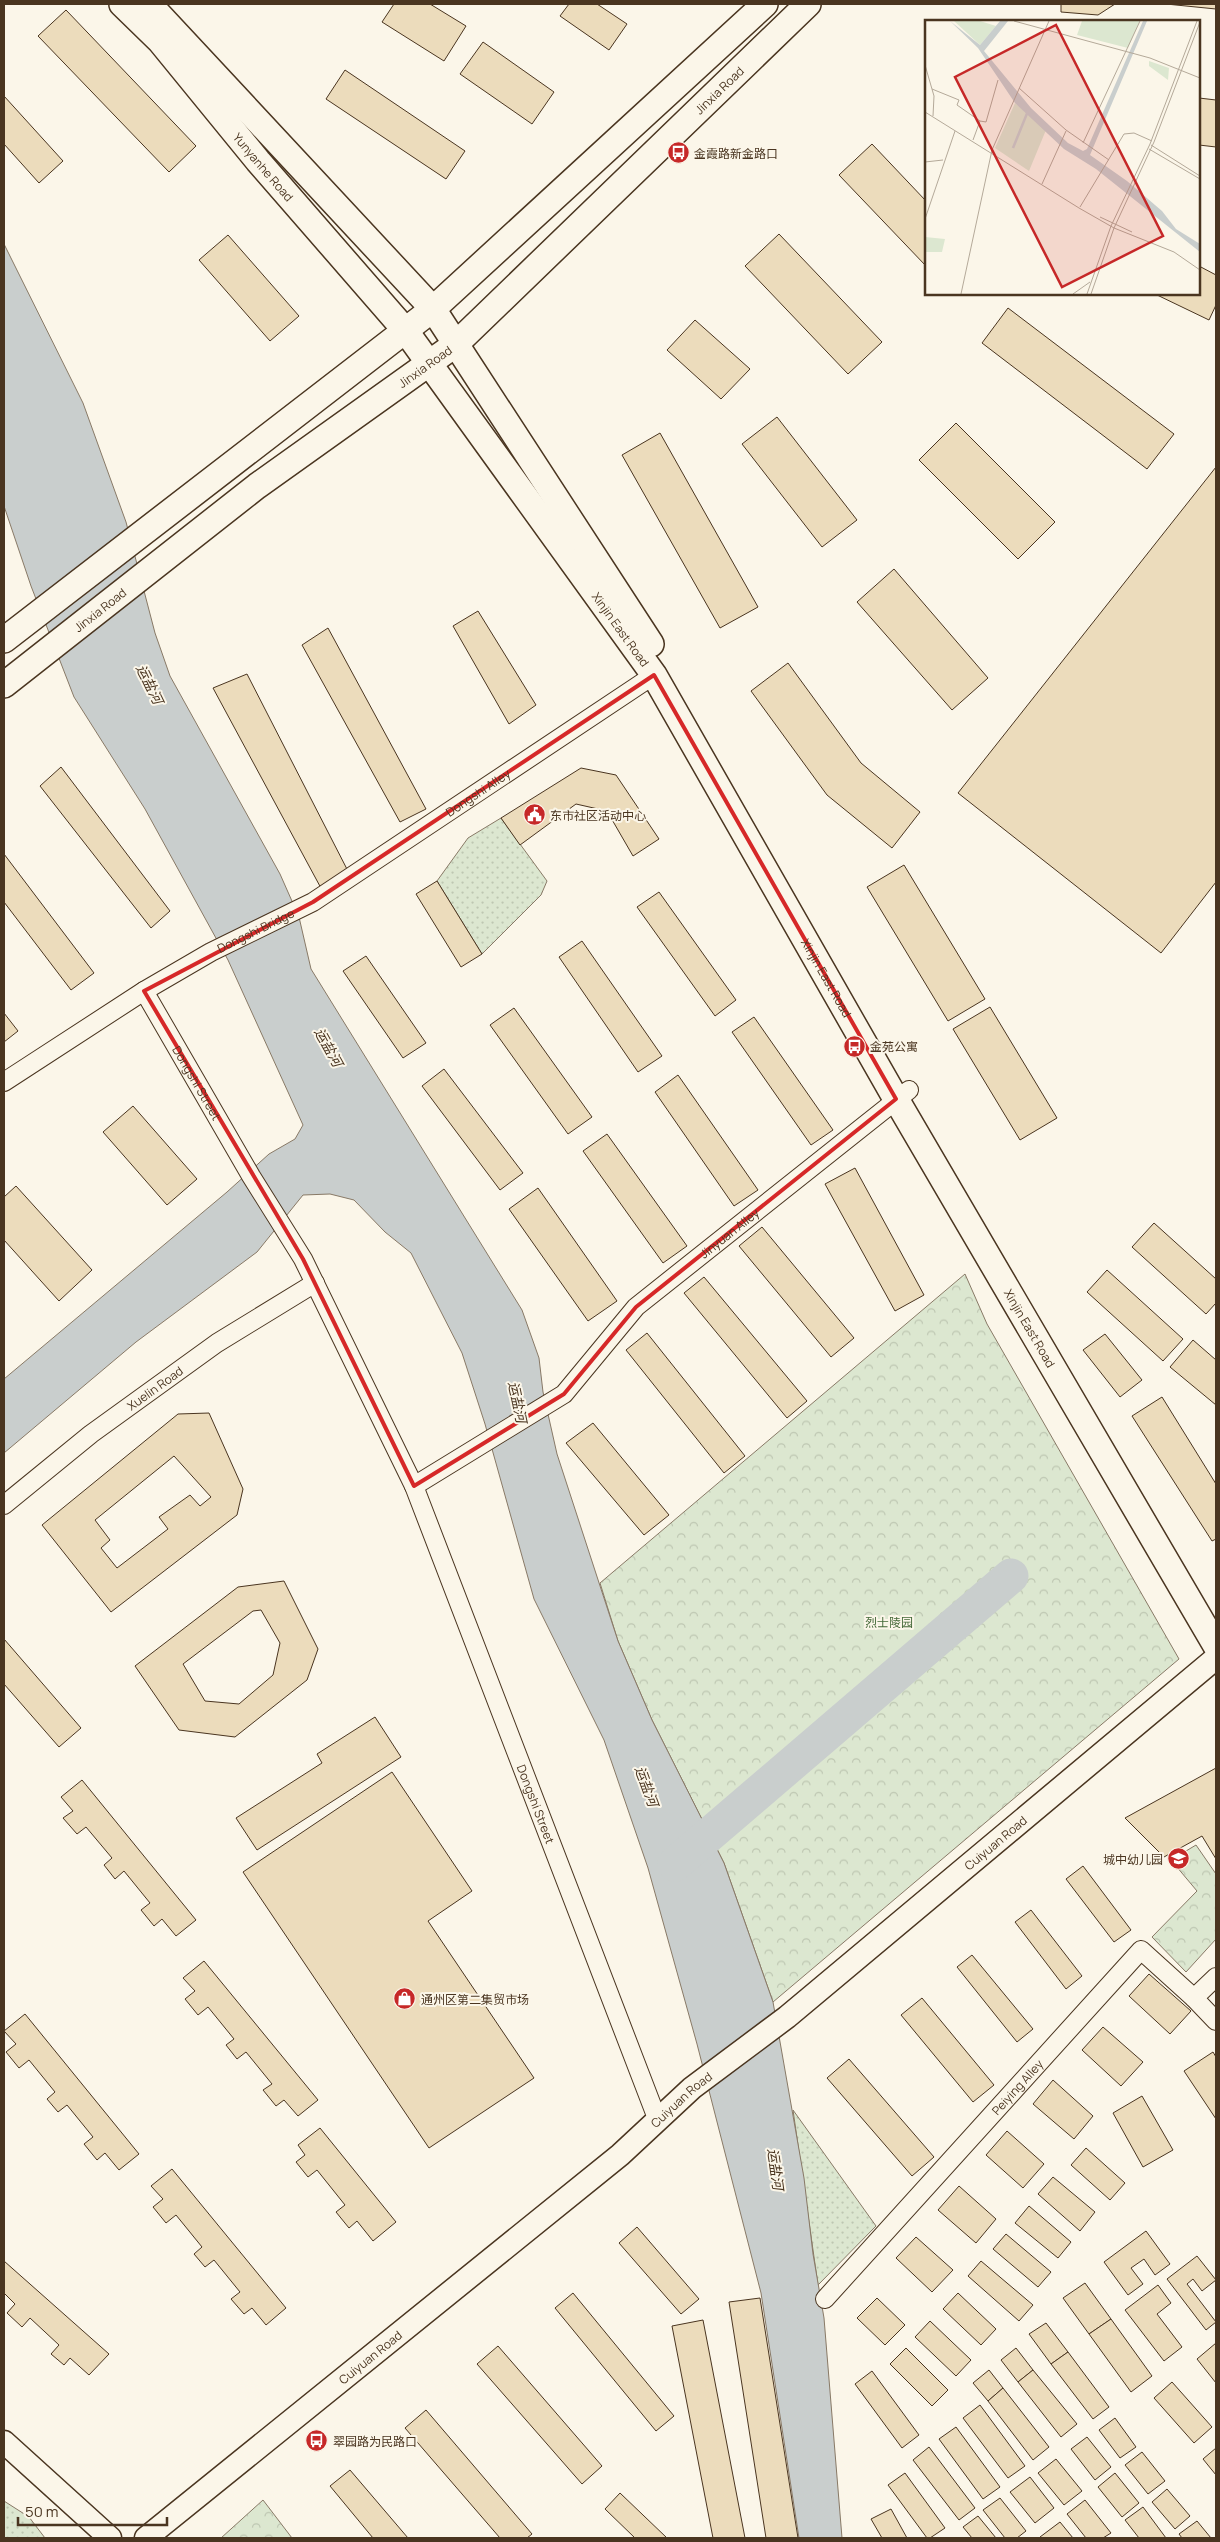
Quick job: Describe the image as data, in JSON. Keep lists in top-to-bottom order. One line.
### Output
{"streets":{"main road":["Jinxia Road","Yunyanhe Road","Xinjin East Road"],"street":["Dongshi Alley","Dongshi Bridge","Dongshi Street","Jinyuan Alley","Xuelin Road","Cuiyuan Road","Peiying Alley"]},"crossings":[["Jinxia Road","Xinjin East Road"],["Yunyanhe Road","Xinjin East Road"],["Xinjin East Road","Dongshi Alley"],["Xinjin East Road","Jinyuan Alley"],["Dongshi Alley","Dongshi Bridge"],["Dongshi Bridge","Dongshi Street"],["Dongshi Street","Jinyuan Alley"],["Dongshi Street","Xuelin Road"],["Dongshi Street","Cuiyuan Road"]],"water":["运盐河"],"parks":["烈士陵园"],"places":{"bus stop":["金霞路新金路口","金苑公寓","翠园路为民路口"],"public building":["东市社区活动中心"],"school or university":["城中幼儿园"],"shop":["通州区第二集贸市场"]},"scale_bar":"50 m"}
